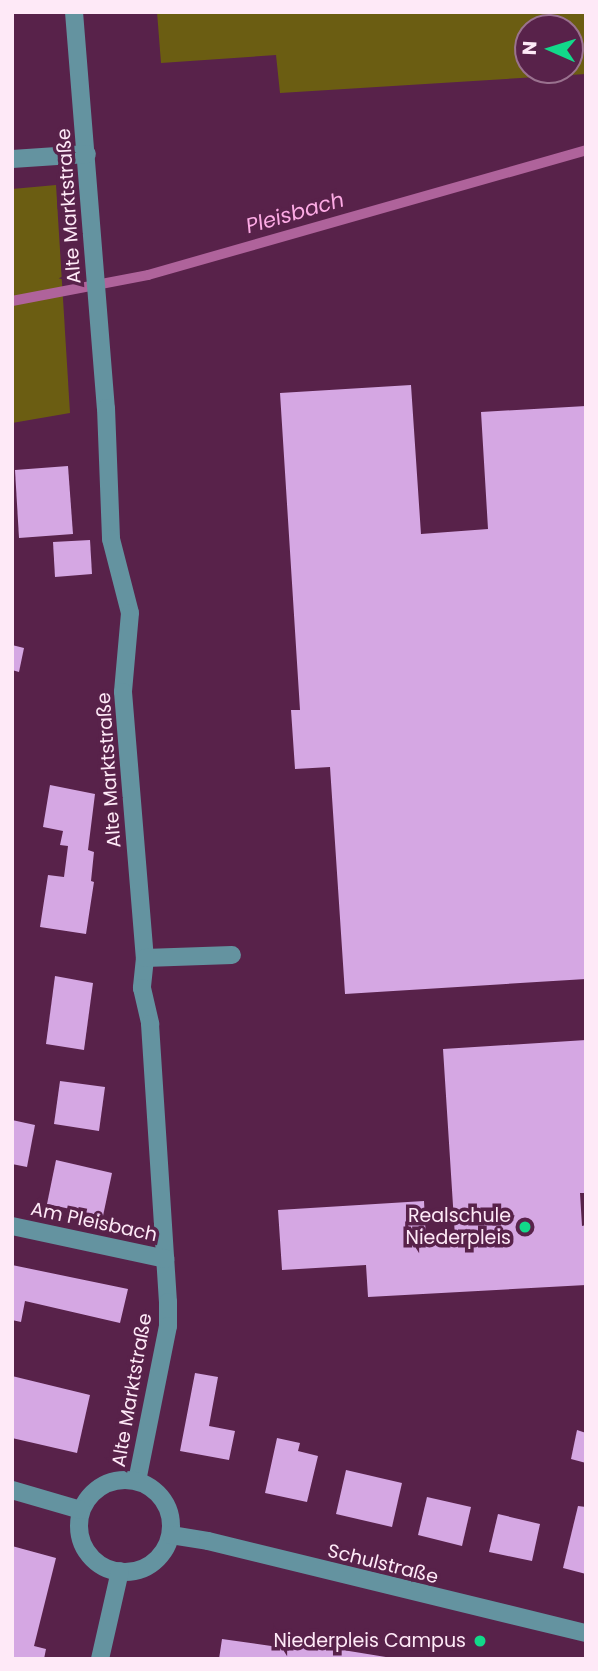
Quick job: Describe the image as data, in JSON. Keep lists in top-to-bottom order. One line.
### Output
{"streets":{"street":["Alte Marktstraße","Am Pleisbach","Schulstraße"]},"crossings":[["Alte Marktstraße","Am Pleisbach"],["Alte Marktstraße","Schulstraße"]],"water":["Pleisbach"],"places":["Realschule Niederpleis","Niederpleis Campus"],"north":"left"}
